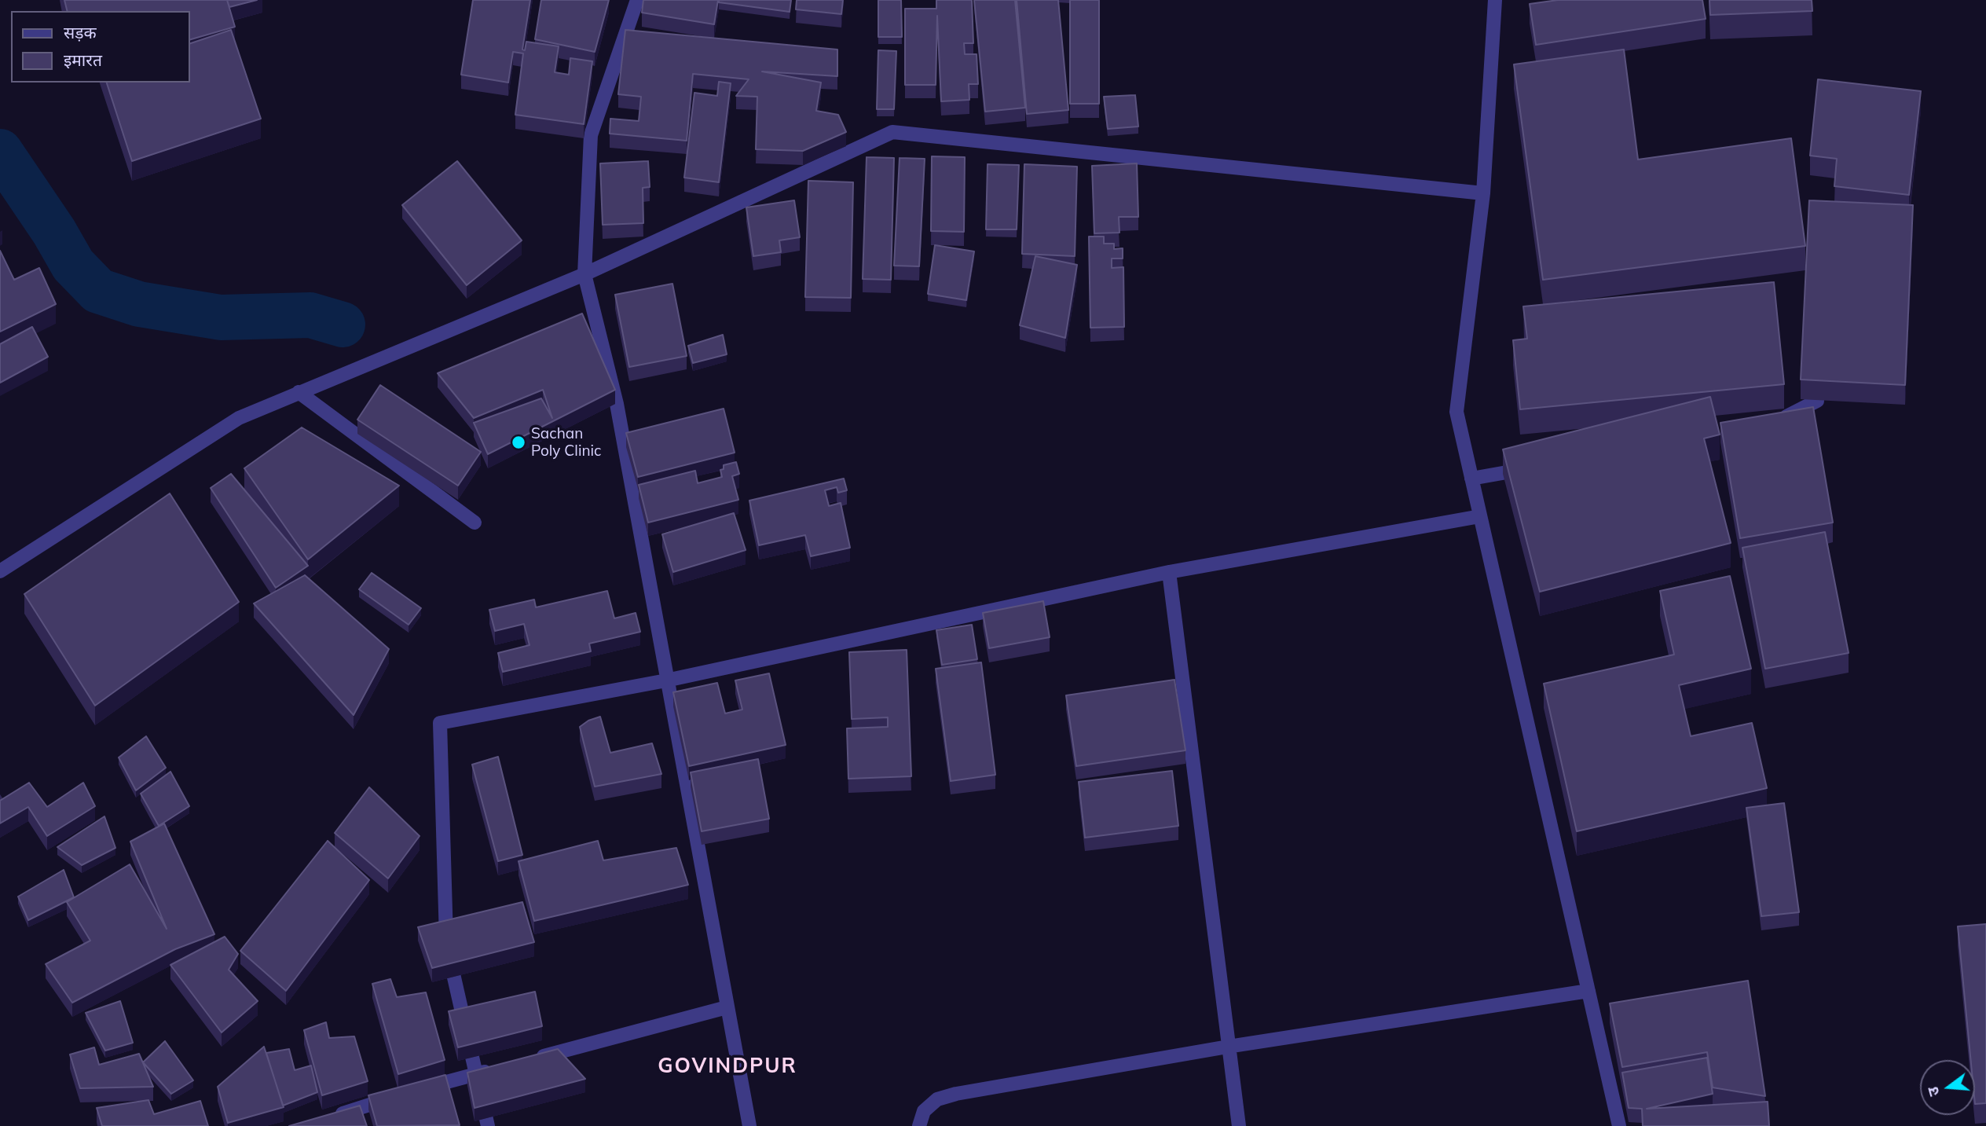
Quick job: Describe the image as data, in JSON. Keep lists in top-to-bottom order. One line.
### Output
{"districts":["GOVINDPUR"],"places":["Sachan Poly Clinic"],"legend":["सड़क","इमारत"],"north":"left"}
